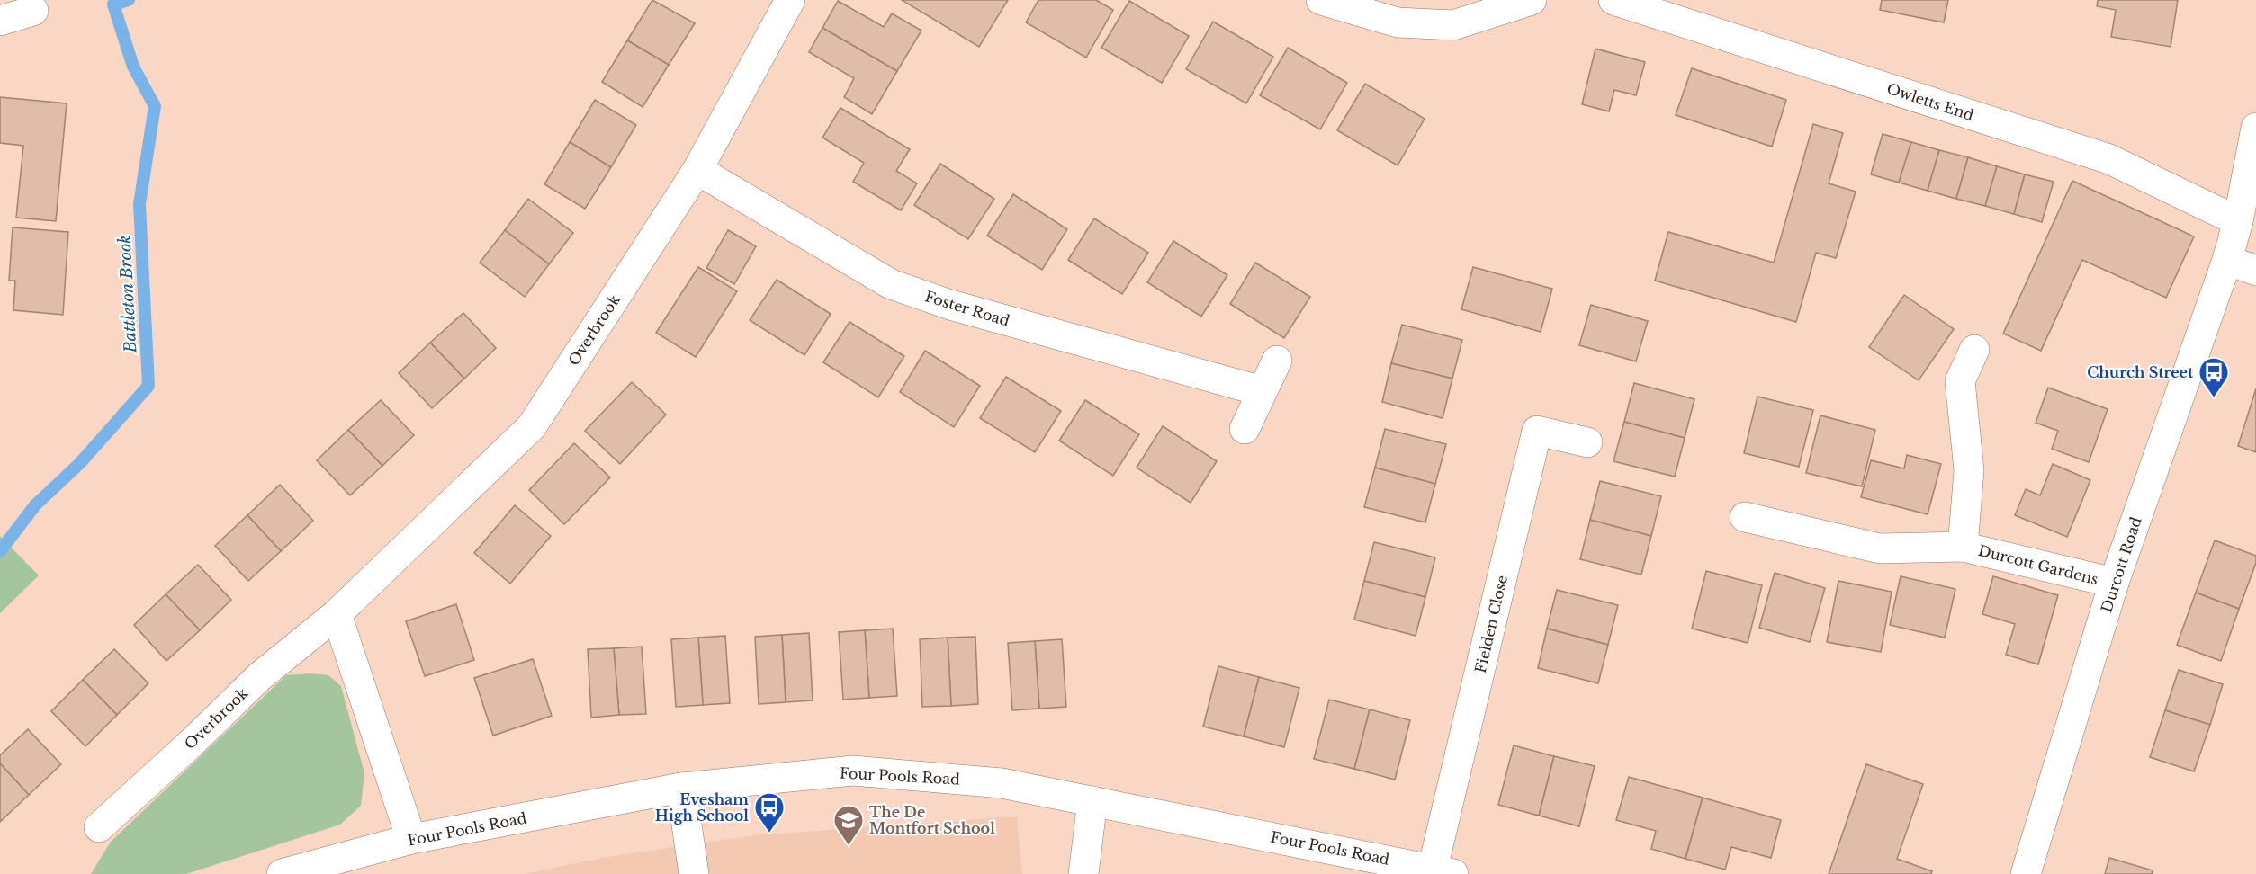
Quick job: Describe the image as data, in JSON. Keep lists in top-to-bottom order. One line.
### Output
{"streets":{"street":["Owletts End","Foster Road","Overbrook","Durcott Gardens","Durcott Road","Fielden Close","Four Pools Road"]},"crossings":[["Owletts End","Durcott Road"],["Foster Road","Overbrook"],["Durcott Gardens","Durcott Road"],["Fielden Close","Four Pools Road"]],"water":["Battleton Brook"],"places":{"bus stop":["Church Street","Evesham High School"],"school or university":["The De Montfort School"]}}
